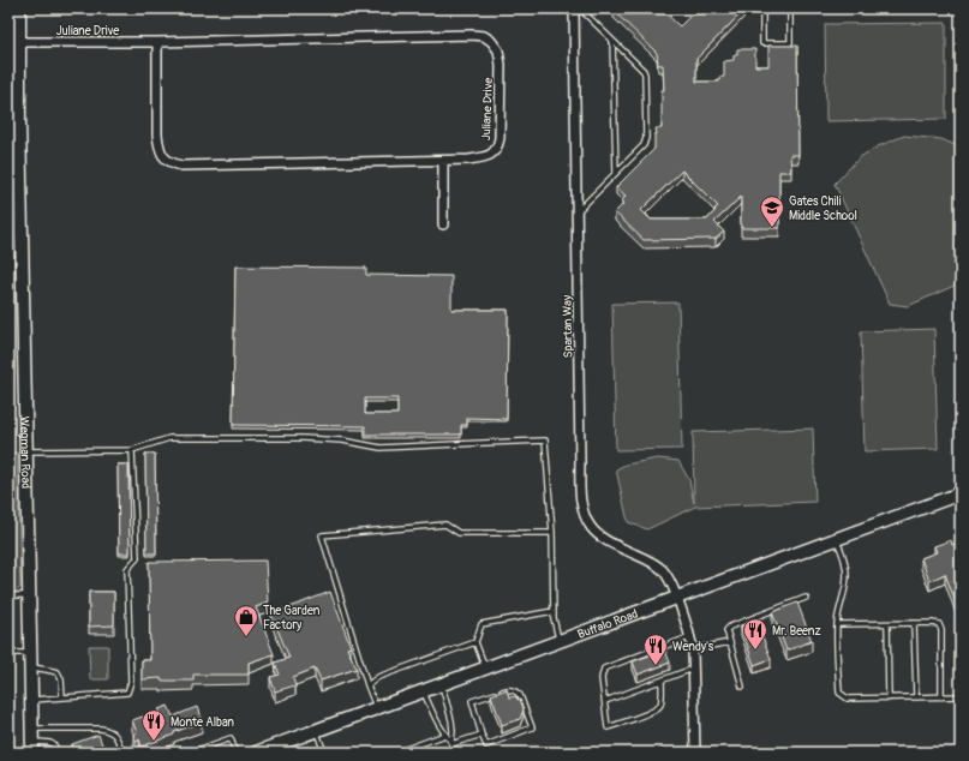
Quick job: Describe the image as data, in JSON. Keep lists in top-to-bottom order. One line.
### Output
{"streets":{"main road":["Wegman Road","Buffalo Road"],"street":["Juliane Drive","Spartan Way"]},"crossings":[["Juliane Drive","Wegman Road"],["Spartan Way","Buffalo Road"]],"places":{"school or university":["Gates Chili Middle School"],"shop":["The Garden Factory"],"restaurant":["Mr. Beenz","Wendy's","Monte Alban"]}}
